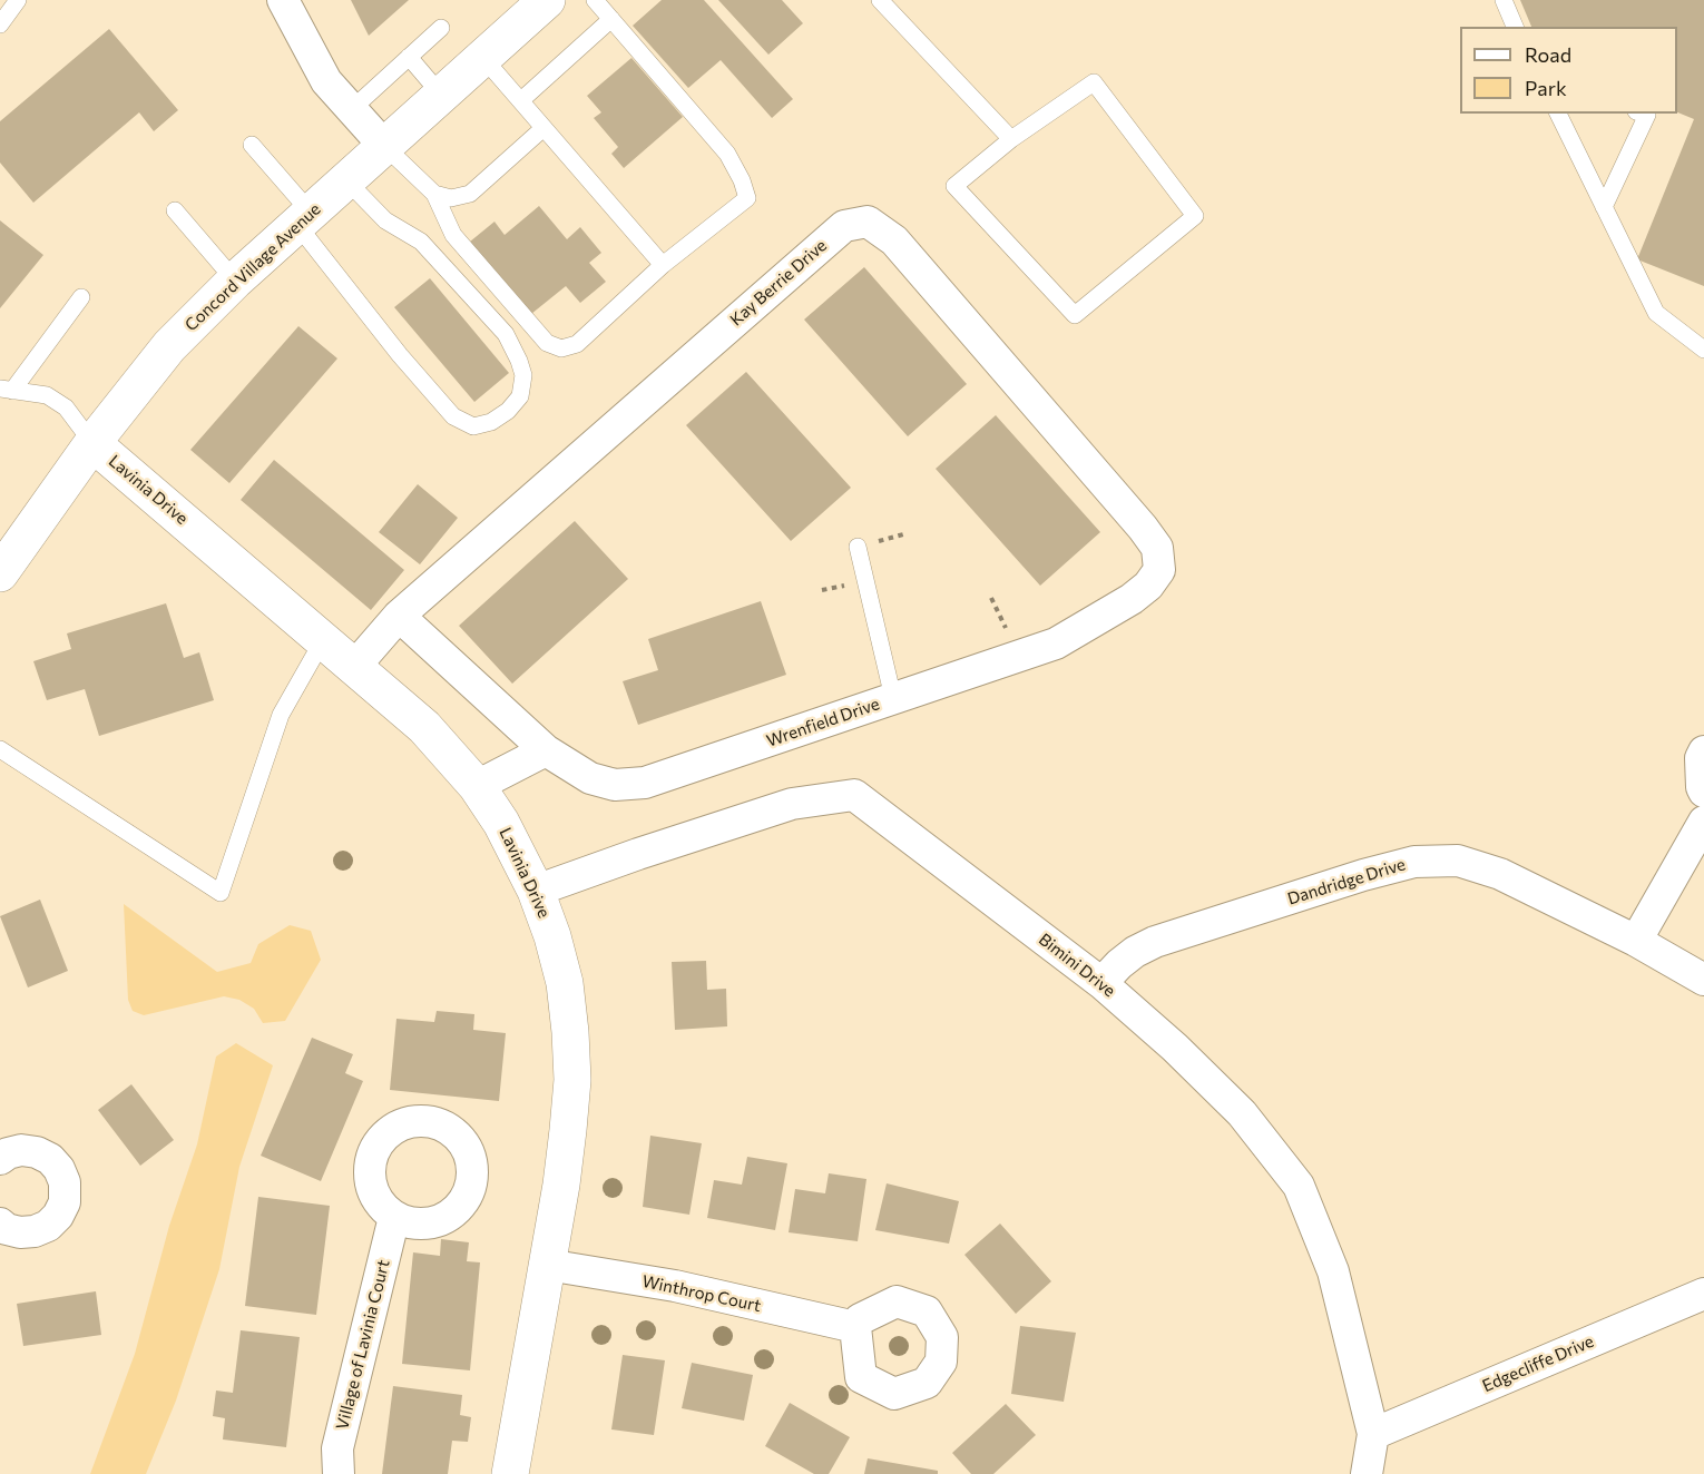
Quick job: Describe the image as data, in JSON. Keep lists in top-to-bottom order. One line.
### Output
{"streets":{"street":["Concord Village Avenue","Kay Berrie Drive","Lavinia Drive","Wrenfield Drive","Dandridge Drive","Bimini Drive","Winthrop Court","Village of Lavinia Court","Edgecliffe Drive"]},"crossings":[["Concord Village Avenue","Lavinia Drive"],["Kay Berrie Drive","Lavinia Drive"],["Kay Berrie Drive","Wrenfield Drive"],["Lavinia Drive","Bimini Drive"],["Lavinia Drive","Winthrop Court"],["Dandridge Drive","Bimini Drive"],["Bimini Drive","Edgecliffe Drive"]],"legend":["Road","Park"]}
